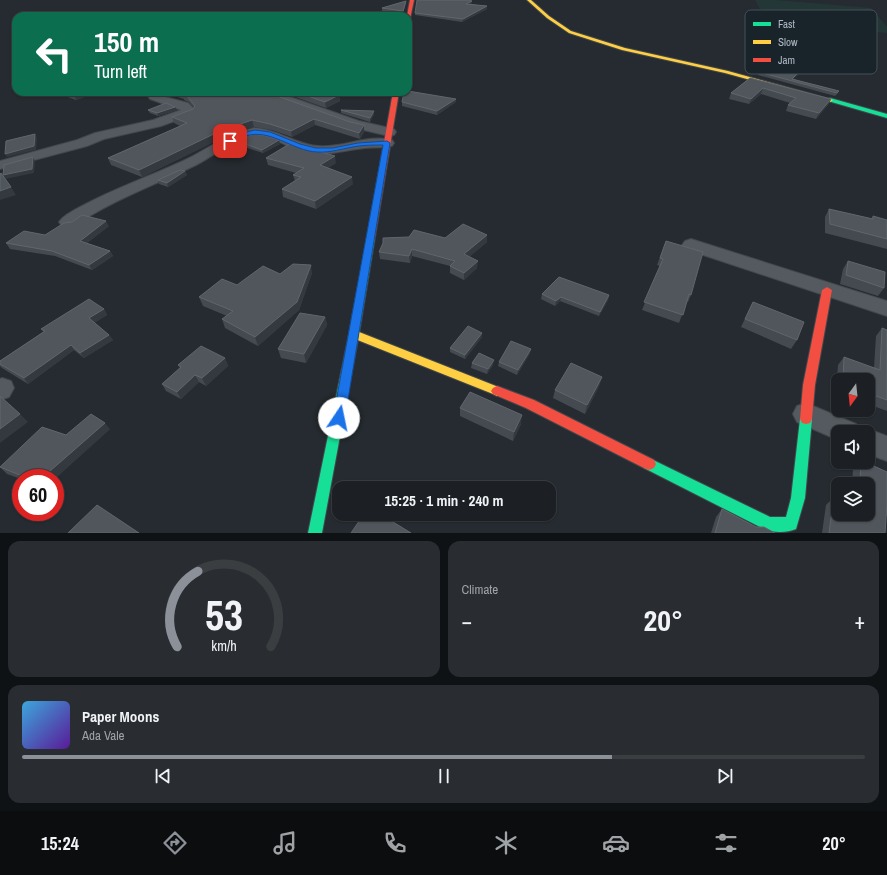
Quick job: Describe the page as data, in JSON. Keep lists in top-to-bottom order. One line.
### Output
{"legend":["Fast","Slow","Jam"],"north":"bottom","page":{"turn":["150 m","Turn left"],"limit":"60","trip":"15:25 · 1 min · 240 m","tile":"Climate","heat":["−","20°","+"],"song":["Paper Moons","Ada Vale"],"tabs":["15:24","20°"],"gauge":["53","km/h"]}}
